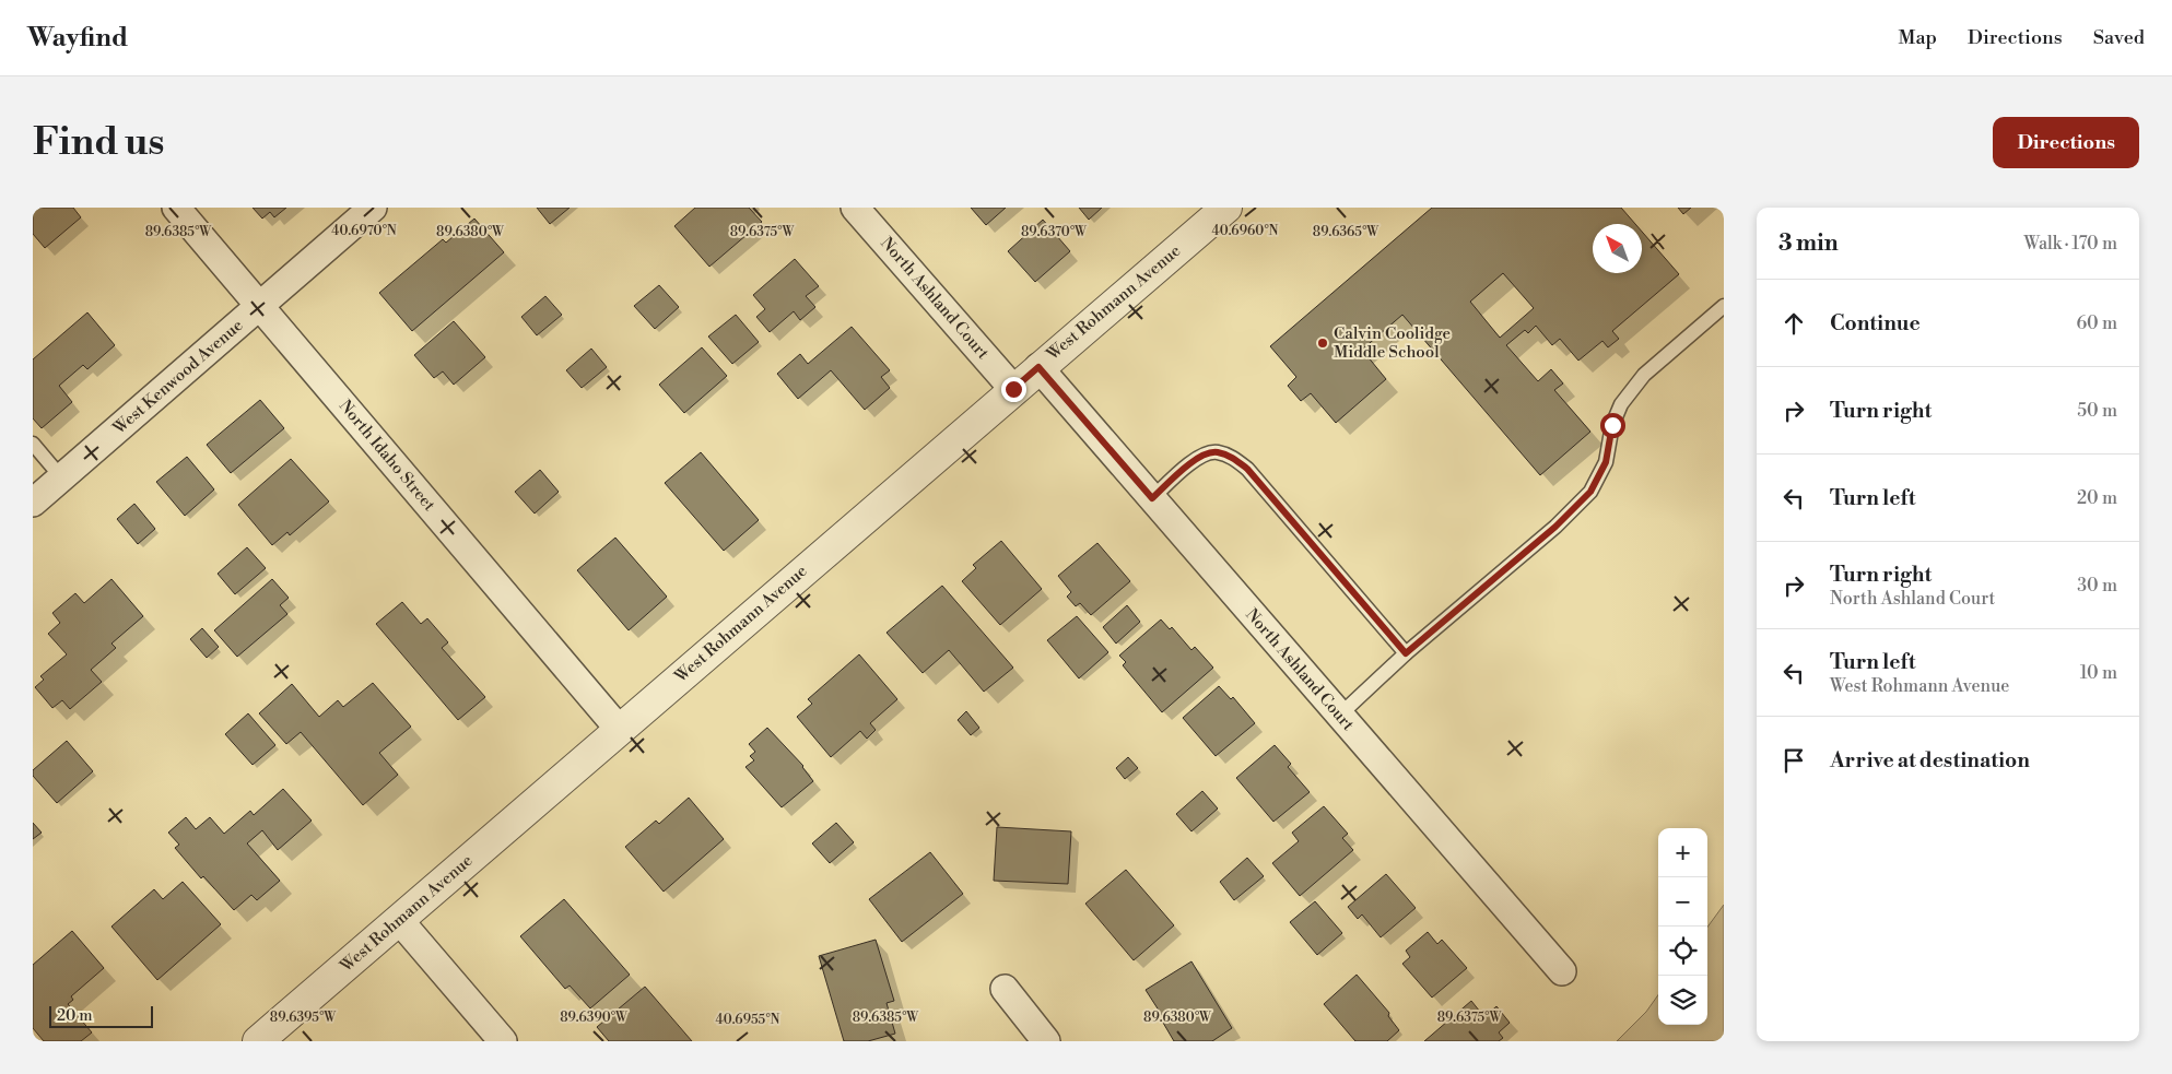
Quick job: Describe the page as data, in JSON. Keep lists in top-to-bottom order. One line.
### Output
{"streets":{"street":["North Ashland Court","West Rohmann Avenue","West Kenwood Avenue","North Idaho Street"]},"crossings":[["North Ashland Court","West Rohmann Avenue"],["West Rohmann Avenue","North Idaho Street"],["West Kenwood Avenue","North Idaho Street"]],"places":["Calvin Coolidge Middle School"],"scale_bar":"20 m","north":"top left","page":{"header":"Wayfind","nav":["Map","Directions","Saved"],"buttons":"Directions","title":"Find us","heading":["3 min","Walk · 170 m"],"list":[["Continue","60 m"],["Turn right","50 m"],["Turn left","20 m"],["Turn right","North Ashland Court","30 m"],["Turn left","West Rohmann Avenue","10 m"],"Arrive at destination"],"map_buttons":["+","−"],"scale":"20 m"},"coordinates":["40.6970°N","40.6960°N","89.6385°W","89.6380°W","89.6375°W","89.6370°W","89.6365°W","89.6395°W","89.6390°W","40.6955°N"]}
